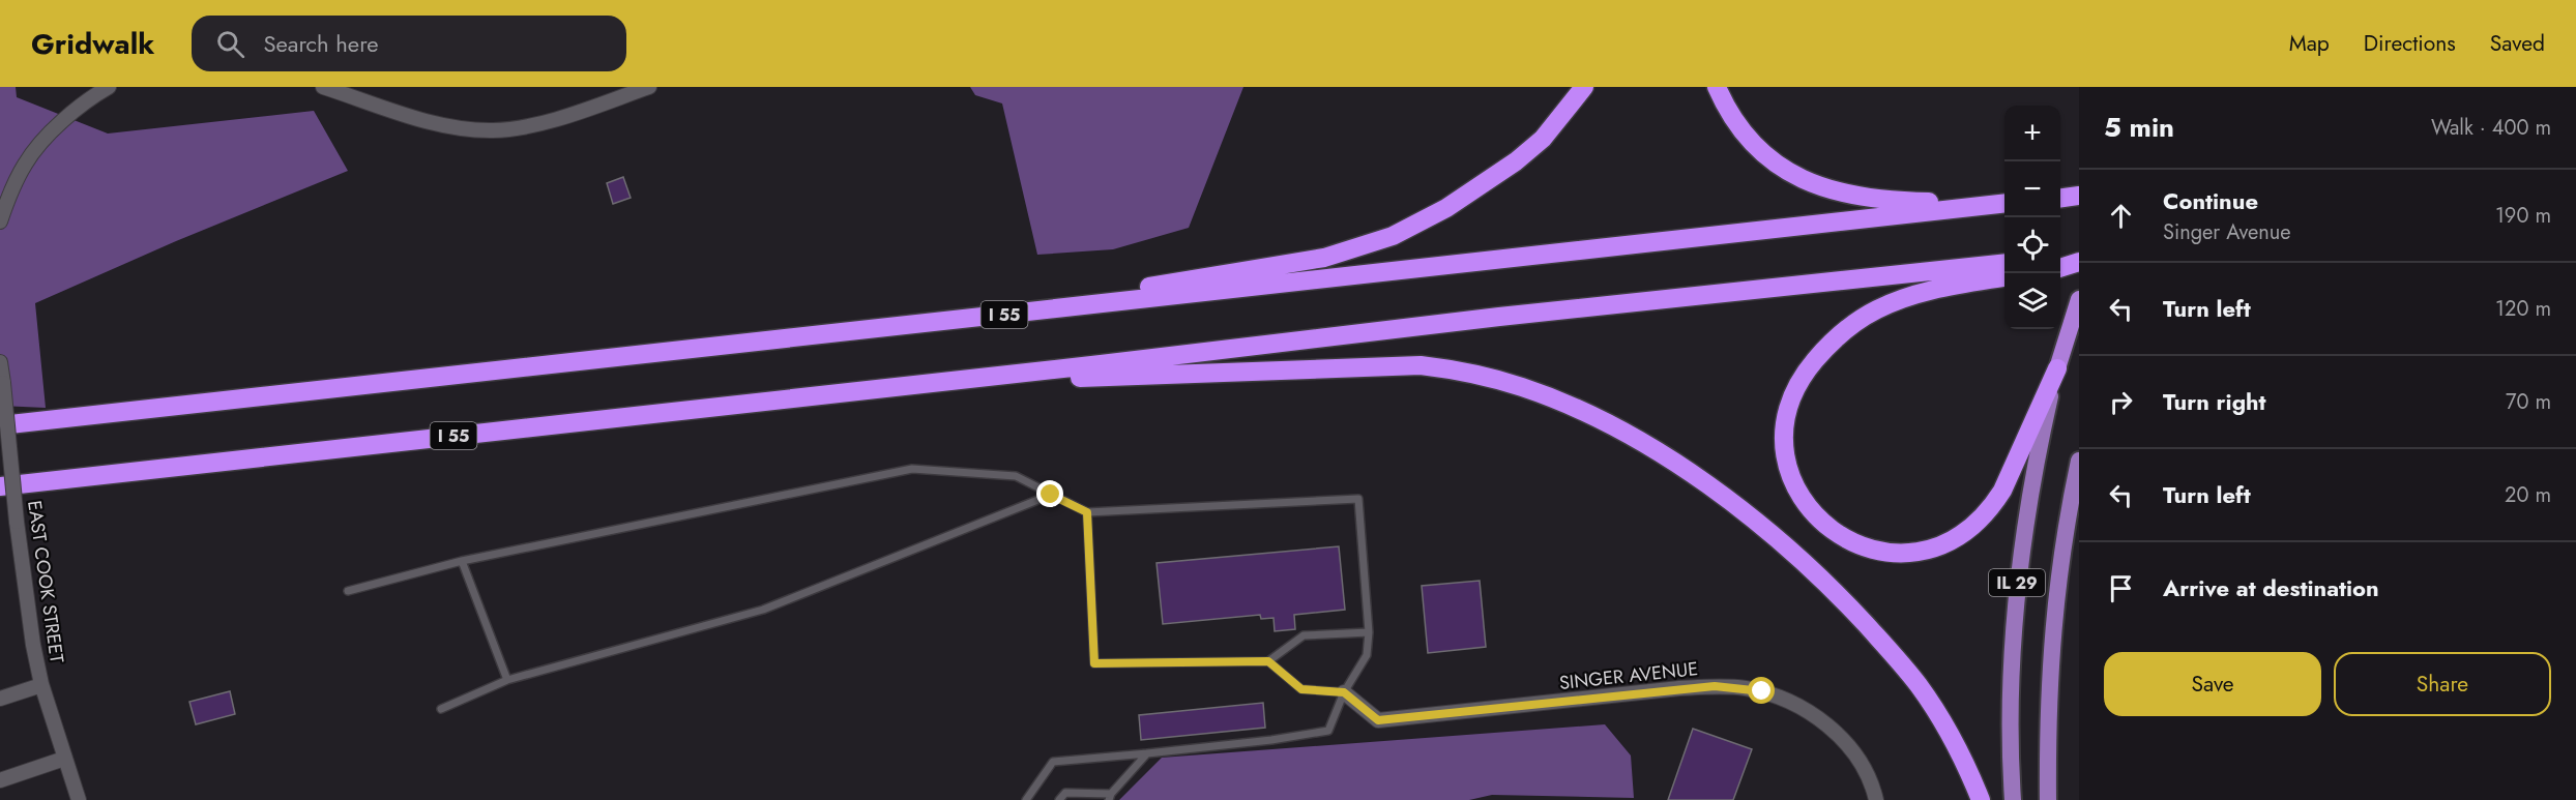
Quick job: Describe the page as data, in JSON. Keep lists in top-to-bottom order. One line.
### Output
{"streets":{"highway":["I 55","IL 29"],"street":["EAST COOK STREET","SINGER AVENUE"]},"page":{"header":"Gridwalk","search":"Search here","nav":["Map","Directions","Saved"],"heading":["5 min","Walk · 400 m"],"map_buttons":["+","−"],"list":[["Continue","Singer Avenue","190 m"],["Turn left","120 m"],["Turn right","70 m"],["Turn left","20 m"],"Arrive at destination"],"buttons":["Save","Share"]}}
